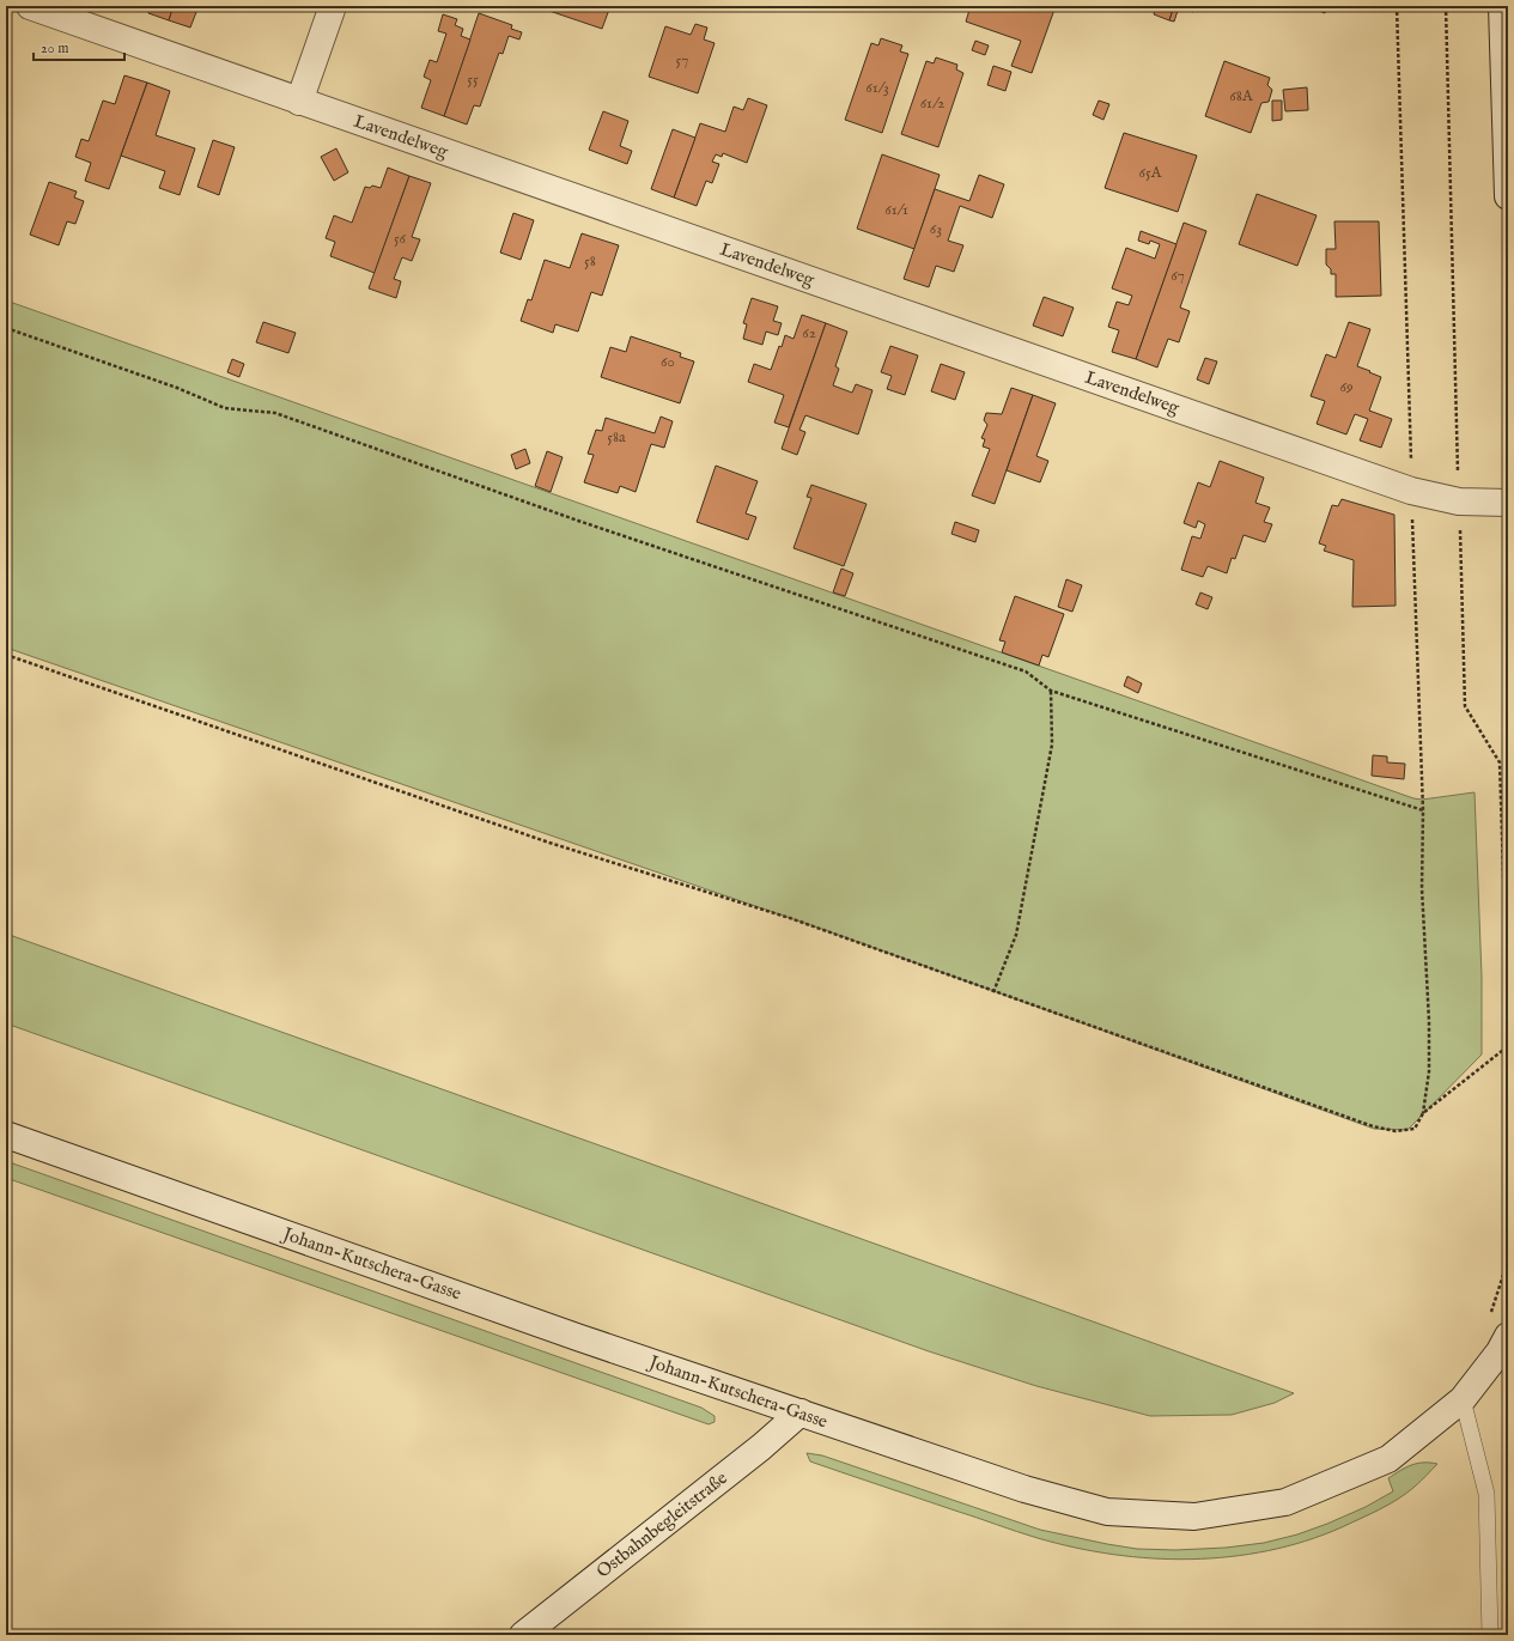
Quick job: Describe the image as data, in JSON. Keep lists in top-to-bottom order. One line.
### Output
{"streets":{"street":["Lavendelweg","Johann-Kutschera-Gasse","Ostbahnbegleitstraße"]},"crossings":[["Johann-Kutschera-Gasse","Ostbahnbegleitstraße"]],"house_numbers":["57","55","61/3","68A","61/2","65A","61/1","63","56","58","67","62","60","69","58a"],"scale_bar":"20 m"}
